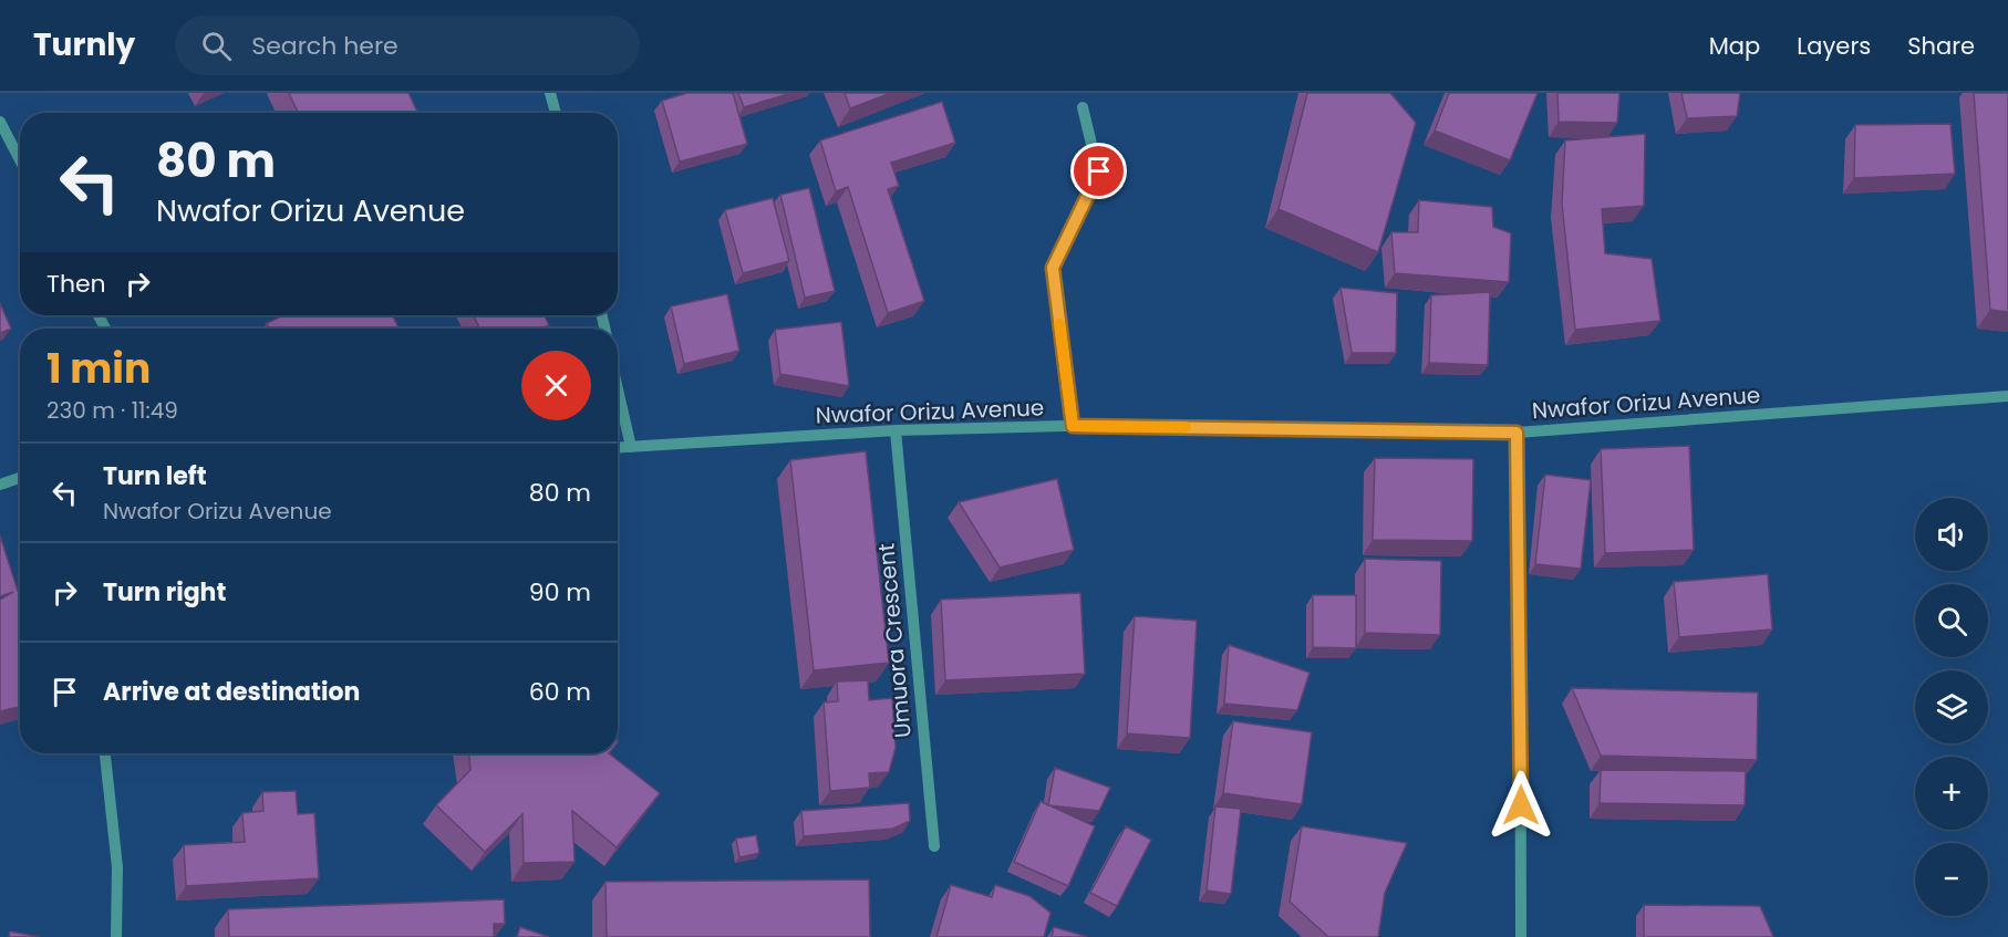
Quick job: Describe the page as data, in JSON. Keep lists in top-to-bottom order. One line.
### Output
{"streets":{"street":["Nwafor Orizu Avenue","Umuora Crescent"]},"crossings":[["Nwafor Orizu Avenue","Umuora Crescent"]],"page":{"header":"Turnly","search":"Search here","nav":["Map","Layers","Share"],"turn":["80 m","Nwafor Orizu Avenue"],"then":"Then","heading":["1 min","230 m · 11:49"],"list":[{"name":"Turn left","note":"Nwafor Orizu Avenue","value":"80 m"},{"name":"Turn right","value":"90 m"},{"name":"Arrive at destination","value":"60 m"}],"map_buttons":["+","−"]}}
